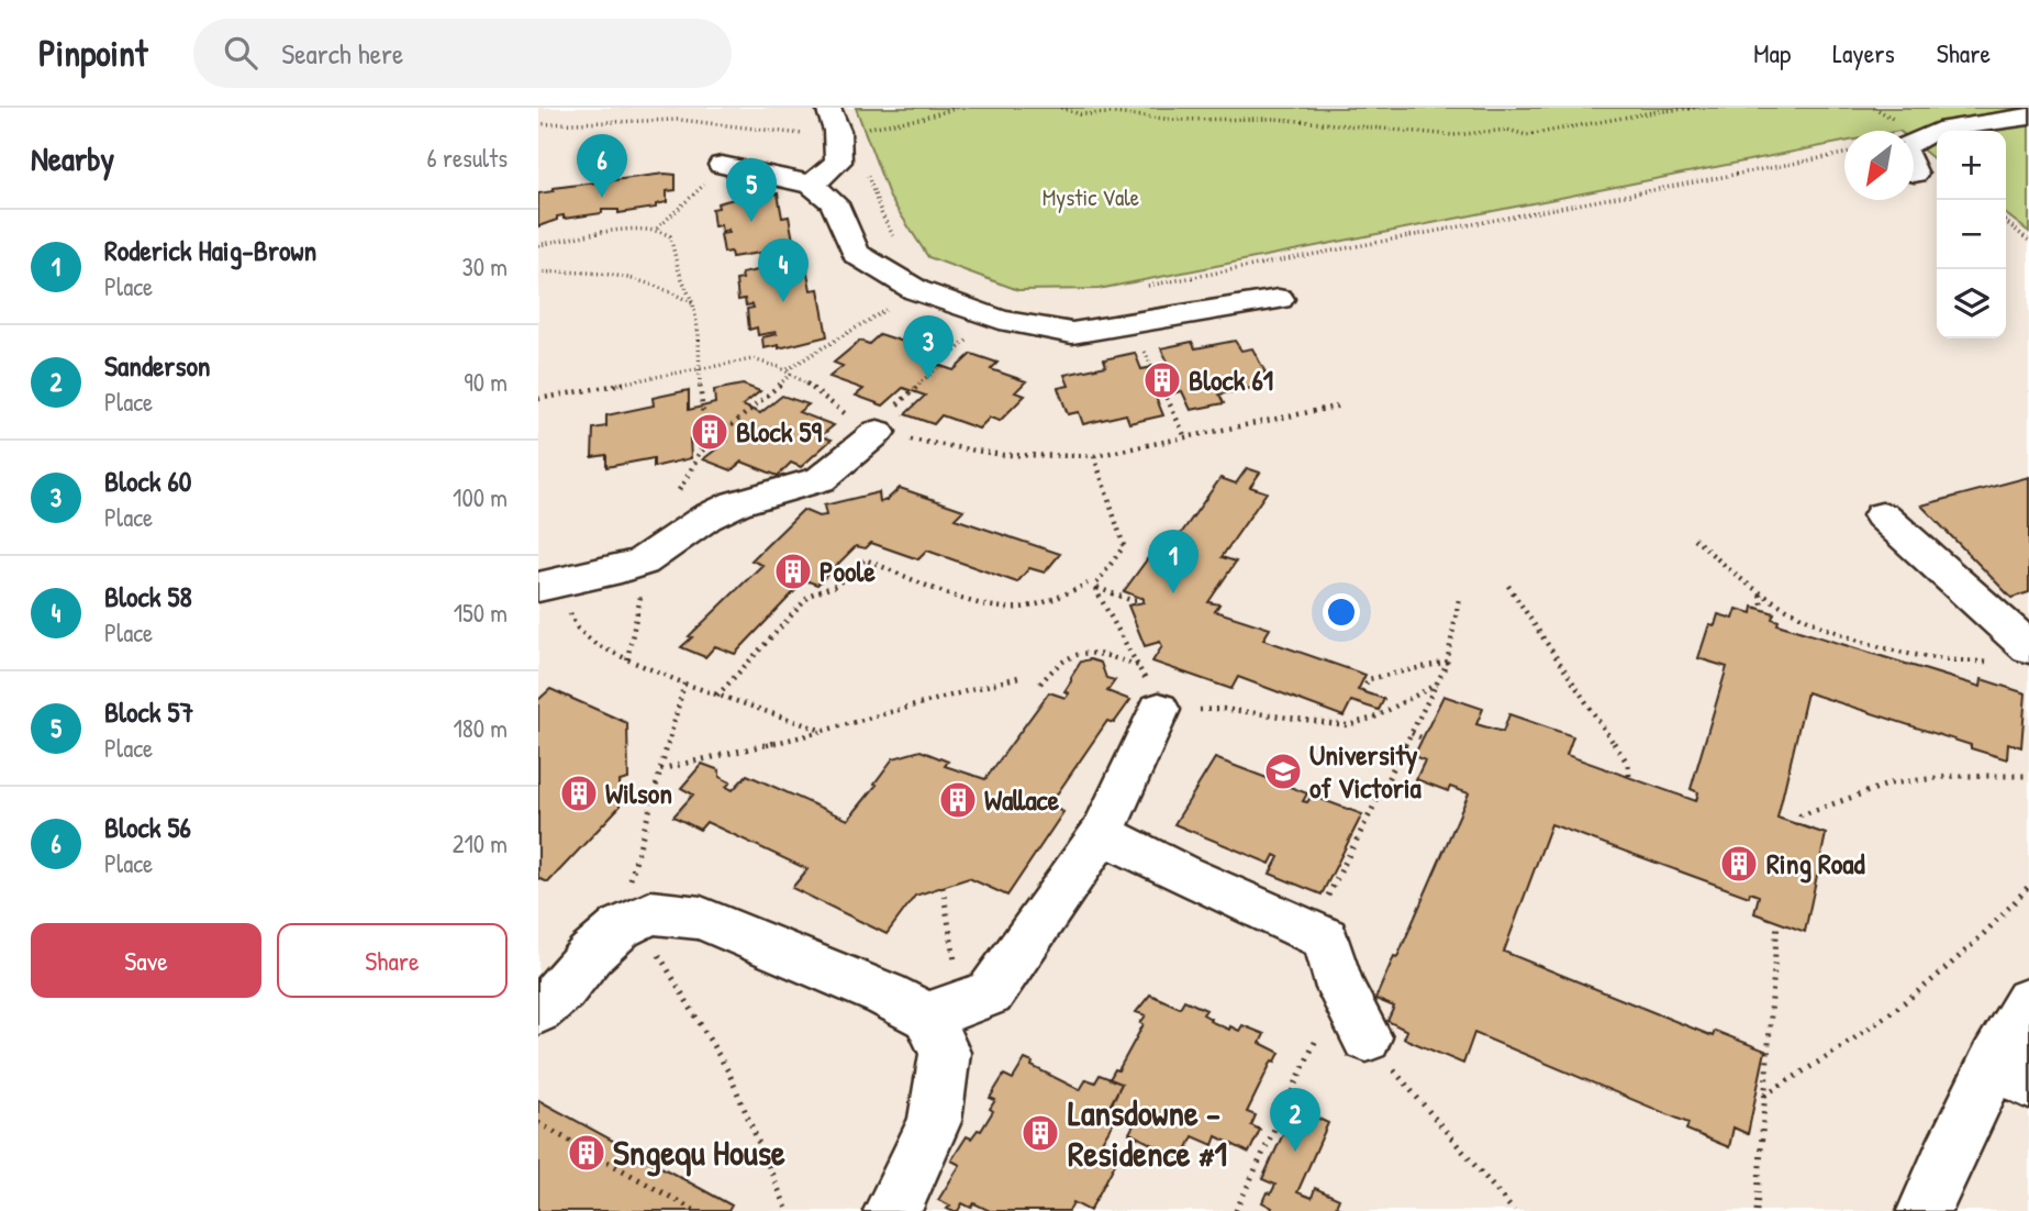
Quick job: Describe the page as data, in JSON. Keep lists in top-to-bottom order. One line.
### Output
{"parks":["Mystic Vale"],"places":{"building":["Block 61","Block 59","Poole","Wilson","Wallace","Ring Road","Lansdowne - Residence #1","Sngequ House"],"school or university":["University of Victoria"]},"north":"bottom left","page":{"header":"Pinpoint","search":"Search here","nav":["Map","Layers","Share"],"heading":["Nearby","6 results"],"map_buttons":["+","−"],"pins":["6","5","4","3","1","2"],"list":[{"mark":"1","name":"Roderick Haig-Brown","note":"Place","value":"30 m"},{"mark":"2","name":"Sanderson","note":"Place","value":"90 m"},{"mark":"3","name":"Block 60","note":"Place","value":"100 m"},{"mark":"4","name":"Block 58","note":"Place","value":"150 m"},{"mark":"5","name":"Block 57","note":"Place","value":"180 m"},{"mark":"6","name":"Block 56","note":"Place","value":"210 m"}],"buttons":["Save","Share"]}}
